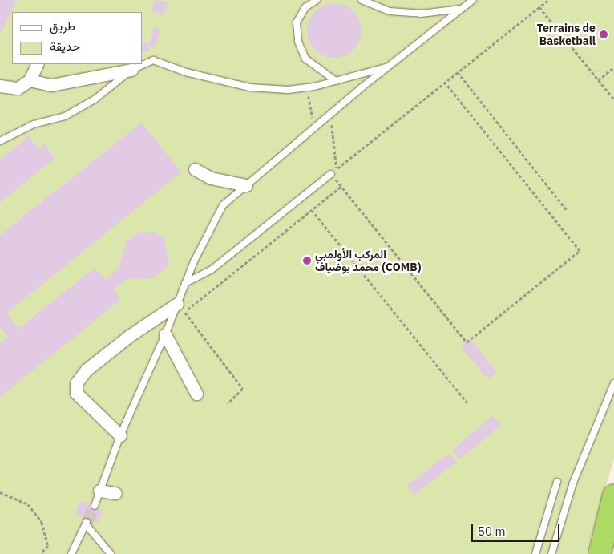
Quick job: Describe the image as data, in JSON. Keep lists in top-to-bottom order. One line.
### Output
{"places":["Terrains de Basketball","المركب الأولمبي محمد بوضياف (COMB)"],"legend":["طريق","حديقة"],"scale_bar":"50 m"}
